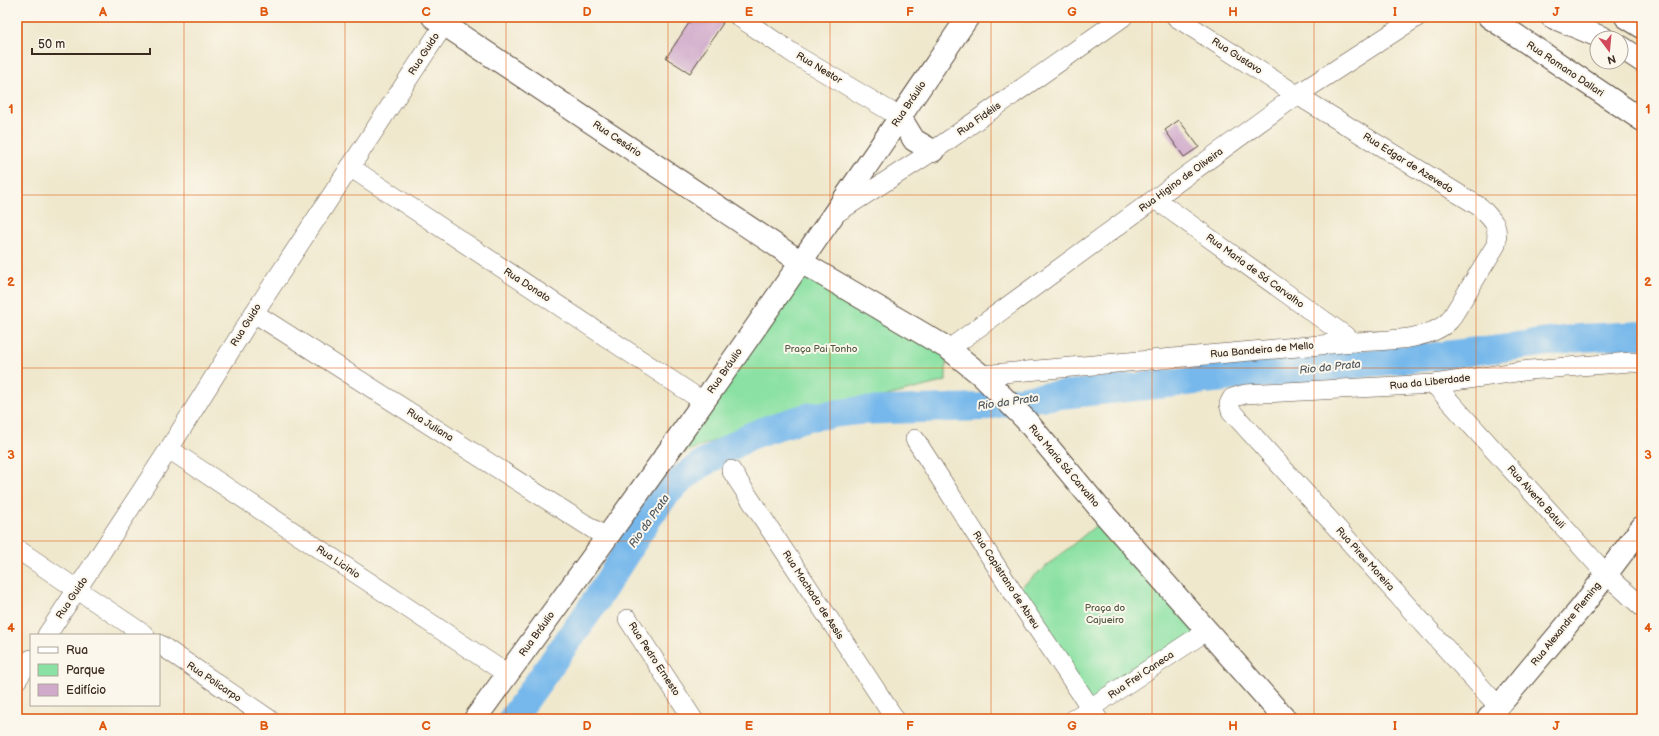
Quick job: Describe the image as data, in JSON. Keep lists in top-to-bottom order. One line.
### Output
{"streets":{"street":["Rua Guido","Rua Gustavo","Rua Nestor","Rua Romano Dallari","Rua Bráulio","Rua Fidélis","Rua Cesário","Rua Edgar de Azevedo","Rua Higino de Oliveira","Rua Maria de Sá Carvalho","Rua Donato","Rua Bandeira de Mello","Rua da Liberdade","Rua Juliana","Rua Maria Sá Carvalho","Rua Alverto Batuli","Rua Pires Moreira","Rua Licinio","Rua Capistrano de Abreu","Rua Machado de Assis","Rua Alexandre Fleming","Rua Pedro Ernesto","Rua Frei Caneca","Rua Policarpo"]},"crossings":[["Rua Guido","Rua Cesário"],["Rua Guido","Rua Donato"],["Rua Guido","Rua Juliana"],["Rua Guido","Rua Licinio"],["Rua Gustavo","Rua Edgar de Azevedo"],["Rua Gustavo","Rua Higino de Oliveira"],["Rua Nestor","Rua Bráulio"],["Rua Bráulio","Rua Fidélis"],["Rua Bráulio","Rua Cesário"],["Rua Bráulio","Rua Donato"],["Rua Bráulio","Rua Juliana"],["Rua Bráulio","Rua Maria Sá Carvalho"],["Rua Bráulio","Rua Licinio"],["Rua Cesário","Rua Maria Sá Carvalho"],["Rua Edgar de Azevedo","Rua Higino de Oliveira"],["Rua Edgar de Azevedo","Rua Bandeira de Mello"],["Rua Higino de Oliveira","Rua Maria de Sá Carvalho"],["Rua Higino de Oliveira","Rua Maria Sá Carvalho"],["Rua Maria de Sá Carvalho","Rua Bandeira de Mello"],["Rua Bandeira de Mello","Rua Maria Sá Carvalho"],["Rua da Liberdade","Rua Alverto Batuli"],["Rua da Liberdade","Rua Pires Moreira"],["Rua Maria Sá Carvalho","Rua Frei Caneca"],["Rua Alverto Batuli","Rua Alexandre Fleming"],["Rua Pires Moreira","Rua Alexandre Fleming"],["Rua Capistrano de Abreu","Rua Frei Caneca"]],"water":["Rio da Prata"],"parks":["Praça Pai Tonho","Praça do Cajueiro"],"legend":["Rua","Parque","Edifício"],"scale_bar":"50 m","north":"bottom","grid":{"columns":["A","B","C","D","E","F","G","H","I","J"],"rows":["1","2","3","4"]}}
